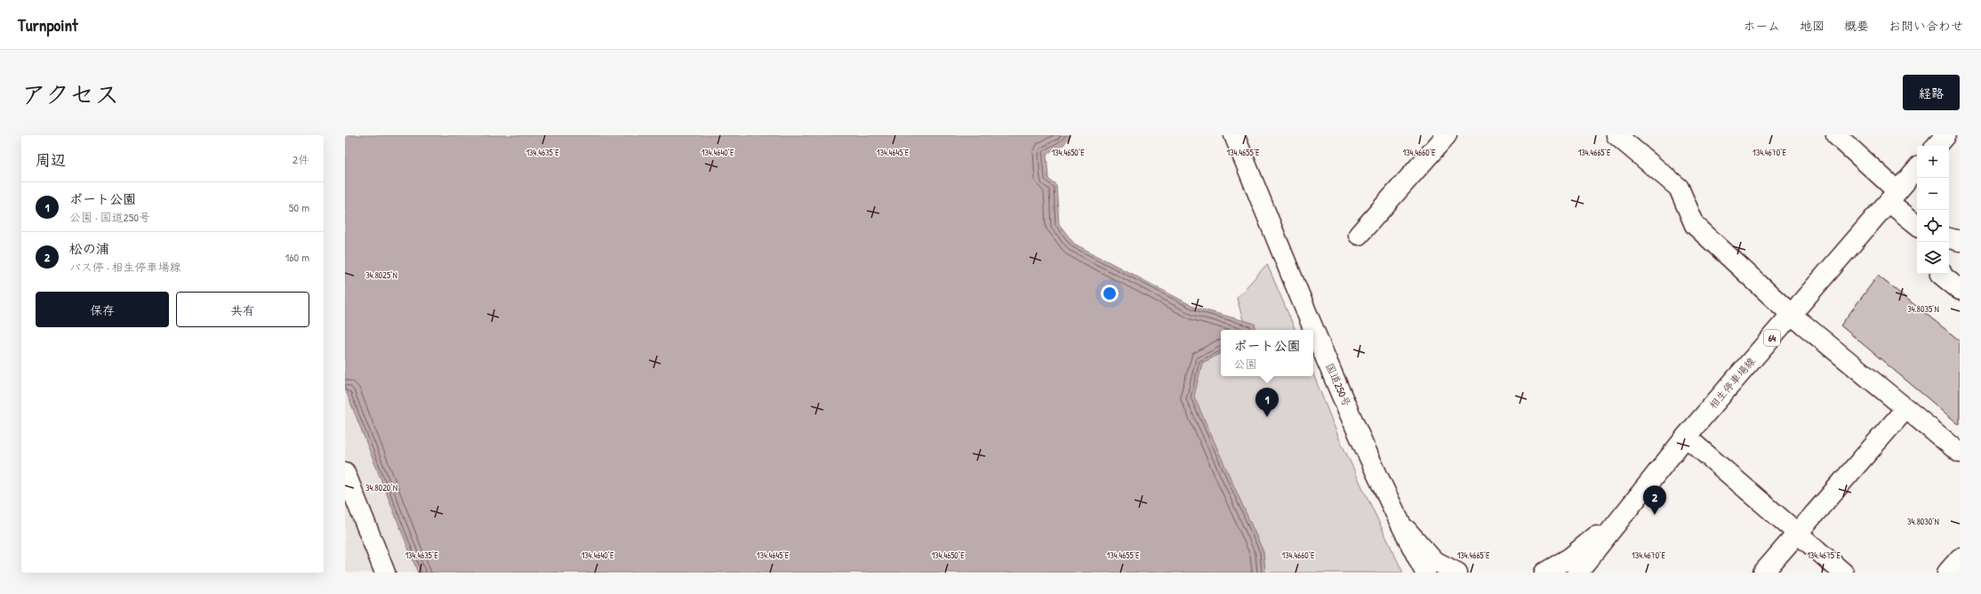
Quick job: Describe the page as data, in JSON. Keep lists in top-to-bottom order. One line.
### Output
{"streets":{"main road":["64","相生停車場線","国道250号"]},"page":{"header":"Turnpoint","nav":["ホーム","地図","概要","お問い合わせ"],"title":"アクセス","buttons":["経路",["保存","共有"]],"heading":["周辺","2件"],"map_buttons":["+","−"],"list":[{"mark":"1","name":"ポート公園","note":"公園 · 国道250号","value":"50 m"},{"mark":"2","name":"松の浦","note":"バス停 · 相生停車場線","value":"160 m"}],"popup":["ポート公園","公園"],"pins":["1","2"]},"coordinates":["134.4635°E","134.4640°E","134.4645°E","134.4650°E","134.4655°E","134.4660°E","134.4665°E","134.4670°E","34.8025°N","34.8035°N","34.8020°N","34.8030°N","134.4675°E"]}
